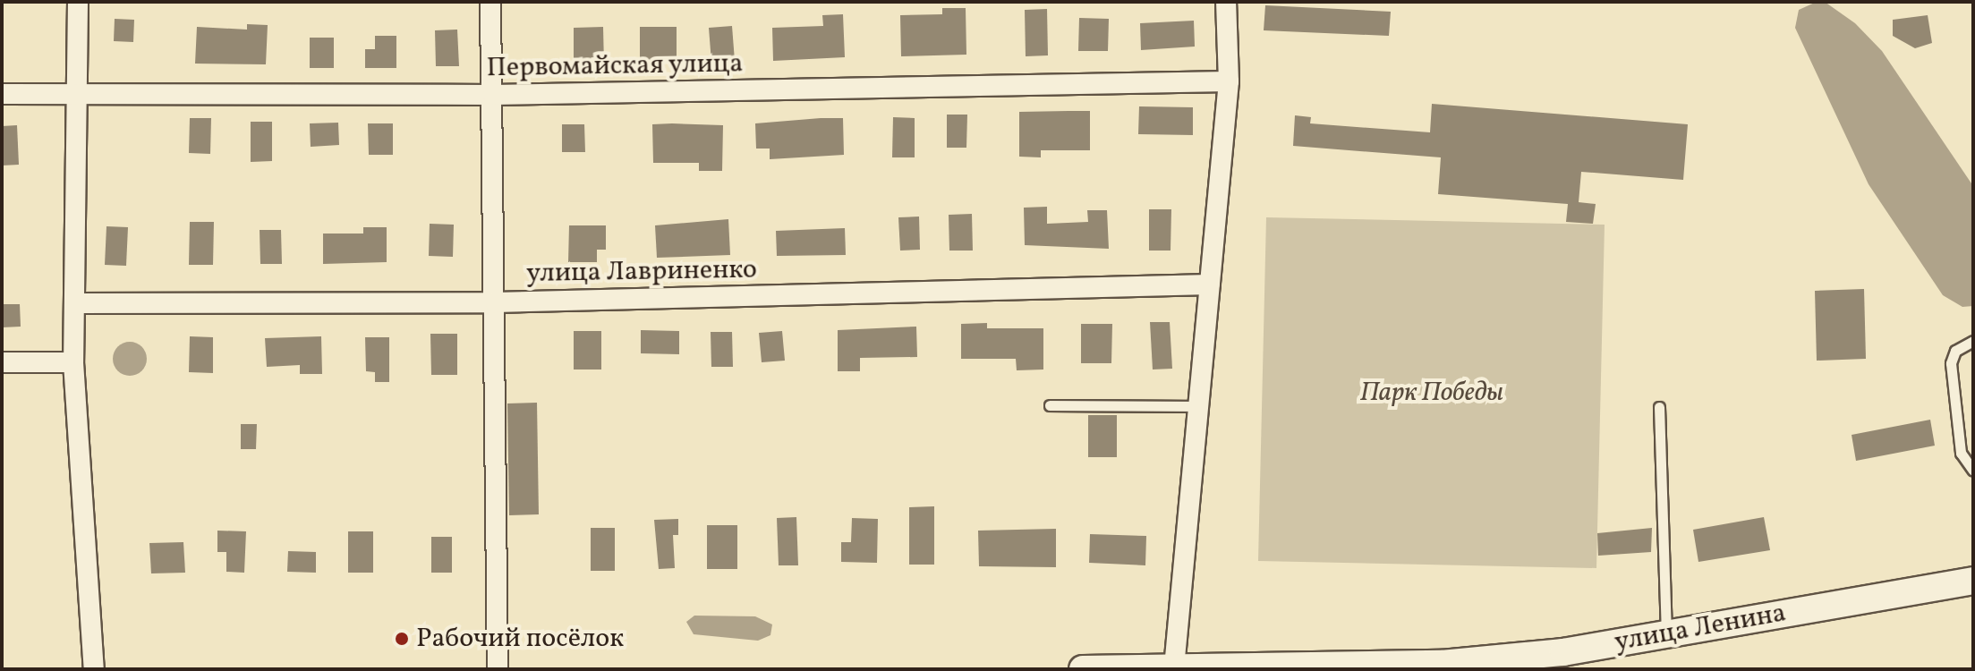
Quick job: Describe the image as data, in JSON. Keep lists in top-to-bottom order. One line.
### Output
{"streets":{"main road":["улица Ленина"],"street":["Первомайская улица","улица Лавриненко"]},"parks":["Парк Победы"],"places":["Рабочий посёлок"]}
